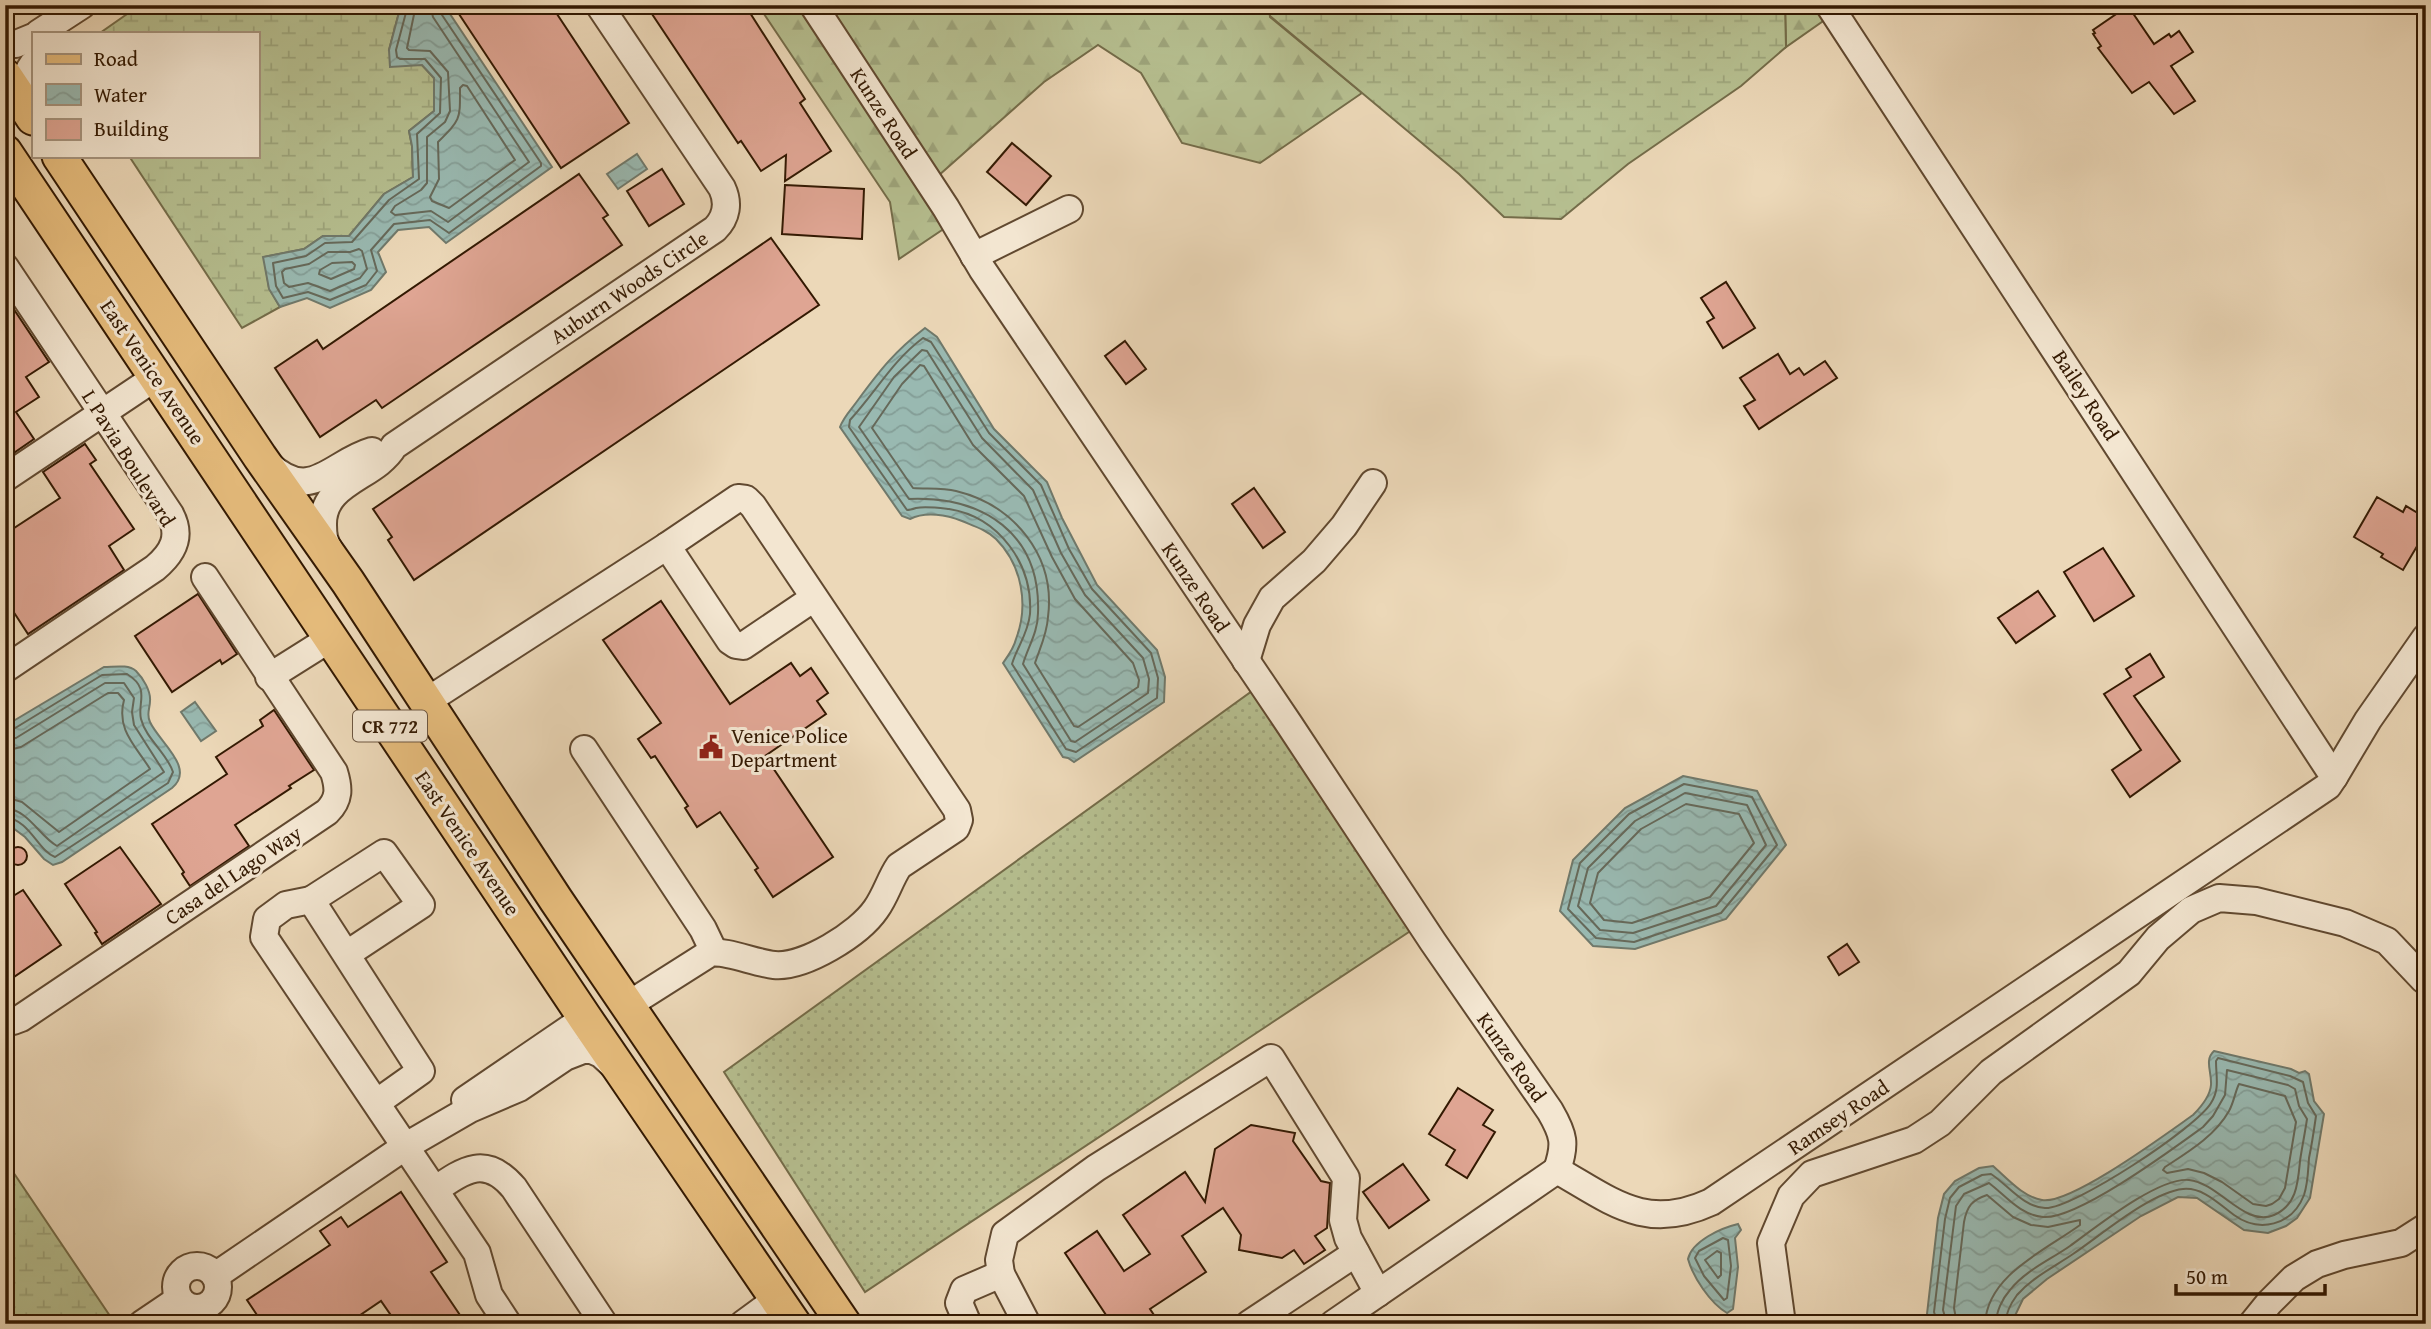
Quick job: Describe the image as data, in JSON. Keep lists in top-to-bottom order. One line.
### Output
{"streets":{"main road":["East Venice Avenue","CR 772"],"street":["Kunze Road","Auburn Woods Circle","Bailey Road","L Pavia Boulevard","Casa del Lago Way","Ramsey Road"]},"crossings":[["Kunze Road","Ramsey Road"],["Auburn Woods Circle","East Venice Avenue"],["Bailey Road","Ramsey Road"]],"places":{"public building":["Venice Police Department"]},"legend":["Road","Water","Building"],"scale_bar":"50 m"}
